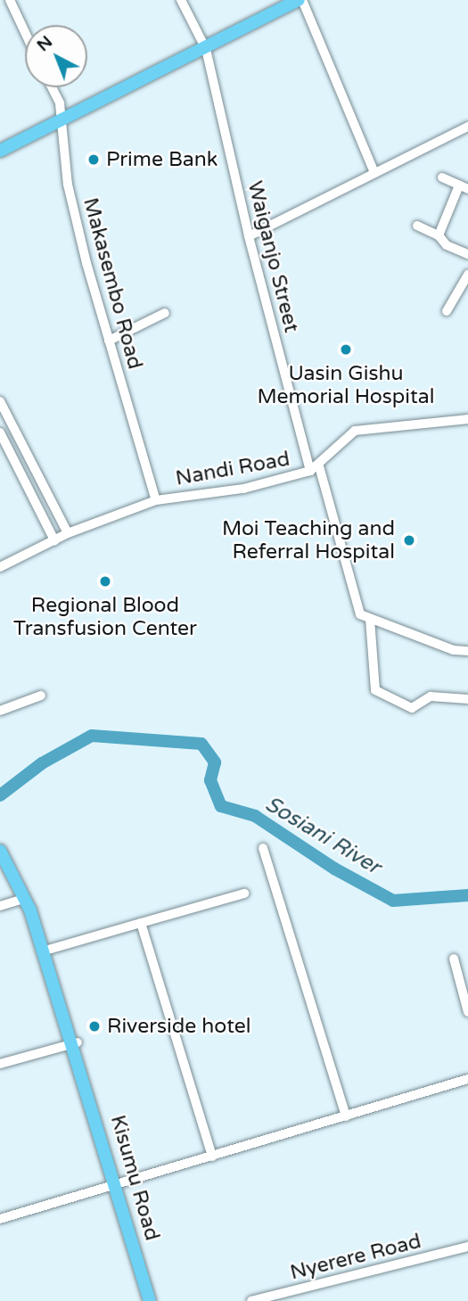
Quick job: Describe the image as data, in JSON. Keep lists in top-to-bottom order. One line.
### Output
{"streets":{"highway":["Kisumu Road"],"street":["Waiganjo Street","Makasembo Road","Nandi Road","Nyerere Road"]},"crossings":[["Waiganjo Street","Nandi Road"],["Makasembo Road","Nandi Road"]],"water":["Sosiani River"],"places":["Prime Bank","Uasin Gishu Memorial Hospital","Moi Teaching and Referral Hospital","Regional Blood Transfusion Center","Riverside hotel"],"north":"top left"}
